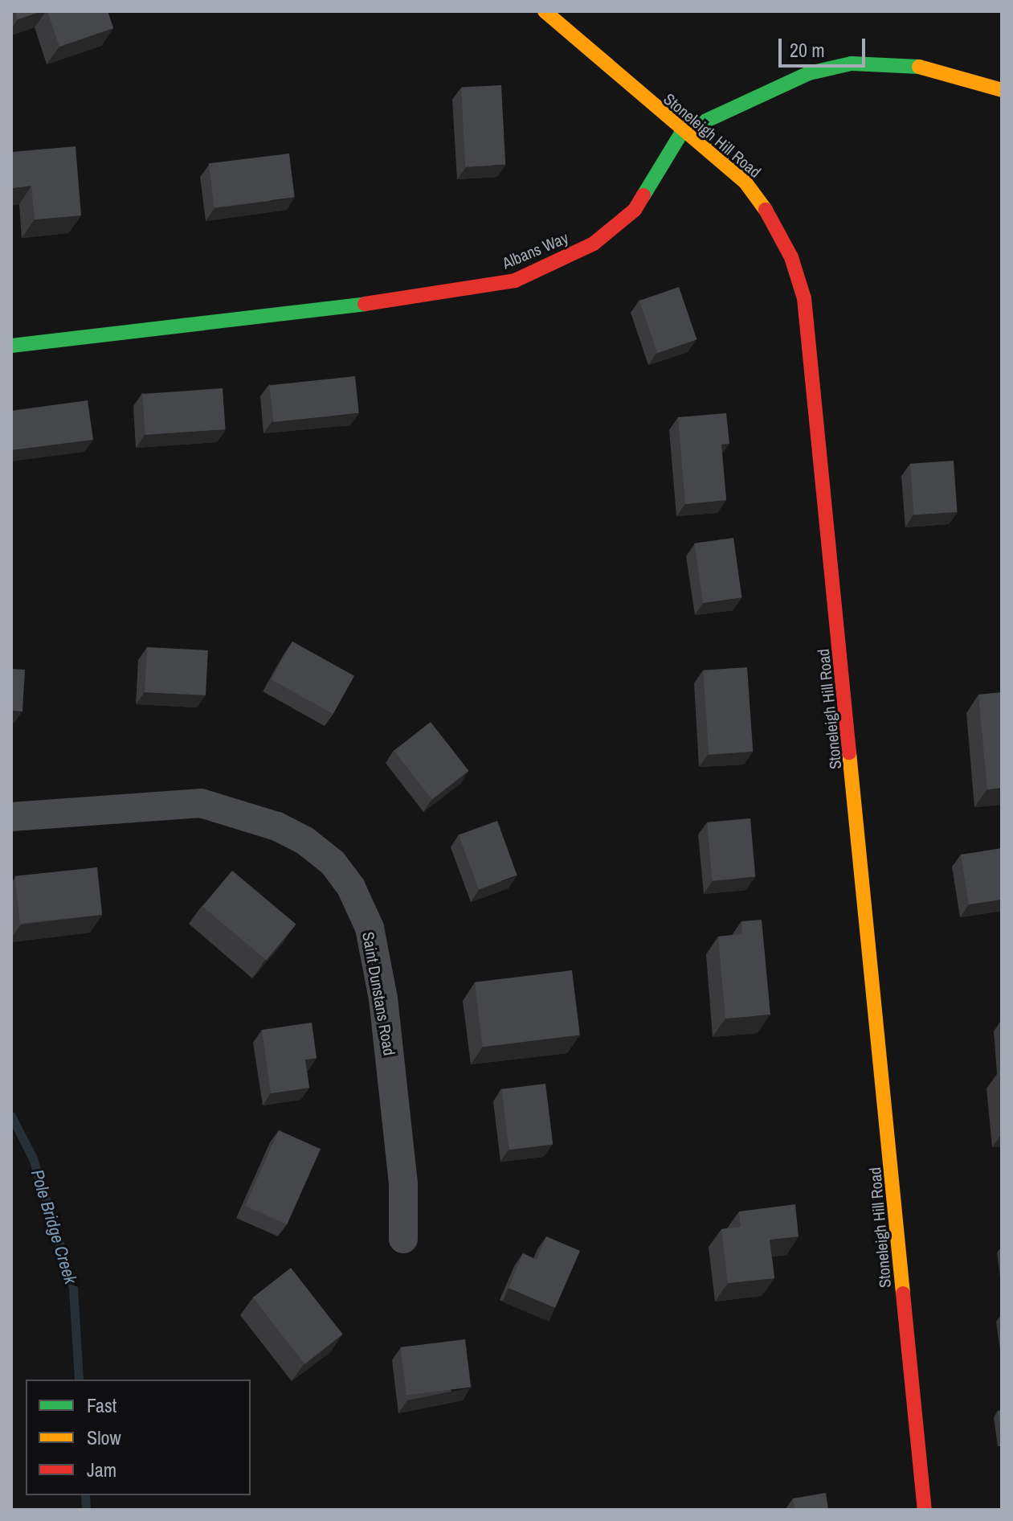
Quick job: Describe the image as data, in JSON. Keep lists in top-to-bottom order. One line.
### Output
{"streets":{"street":["Stoneleigh Hill Road","Albans Way","Saint Dunstans Road"]},"crossings":[["Stoneleigh Hill Road","Albans Way"]],"water":["Pole Bridge Creek"],"legend":["Fast","Slow","Jam"],"scale_bar":"20 m"}
